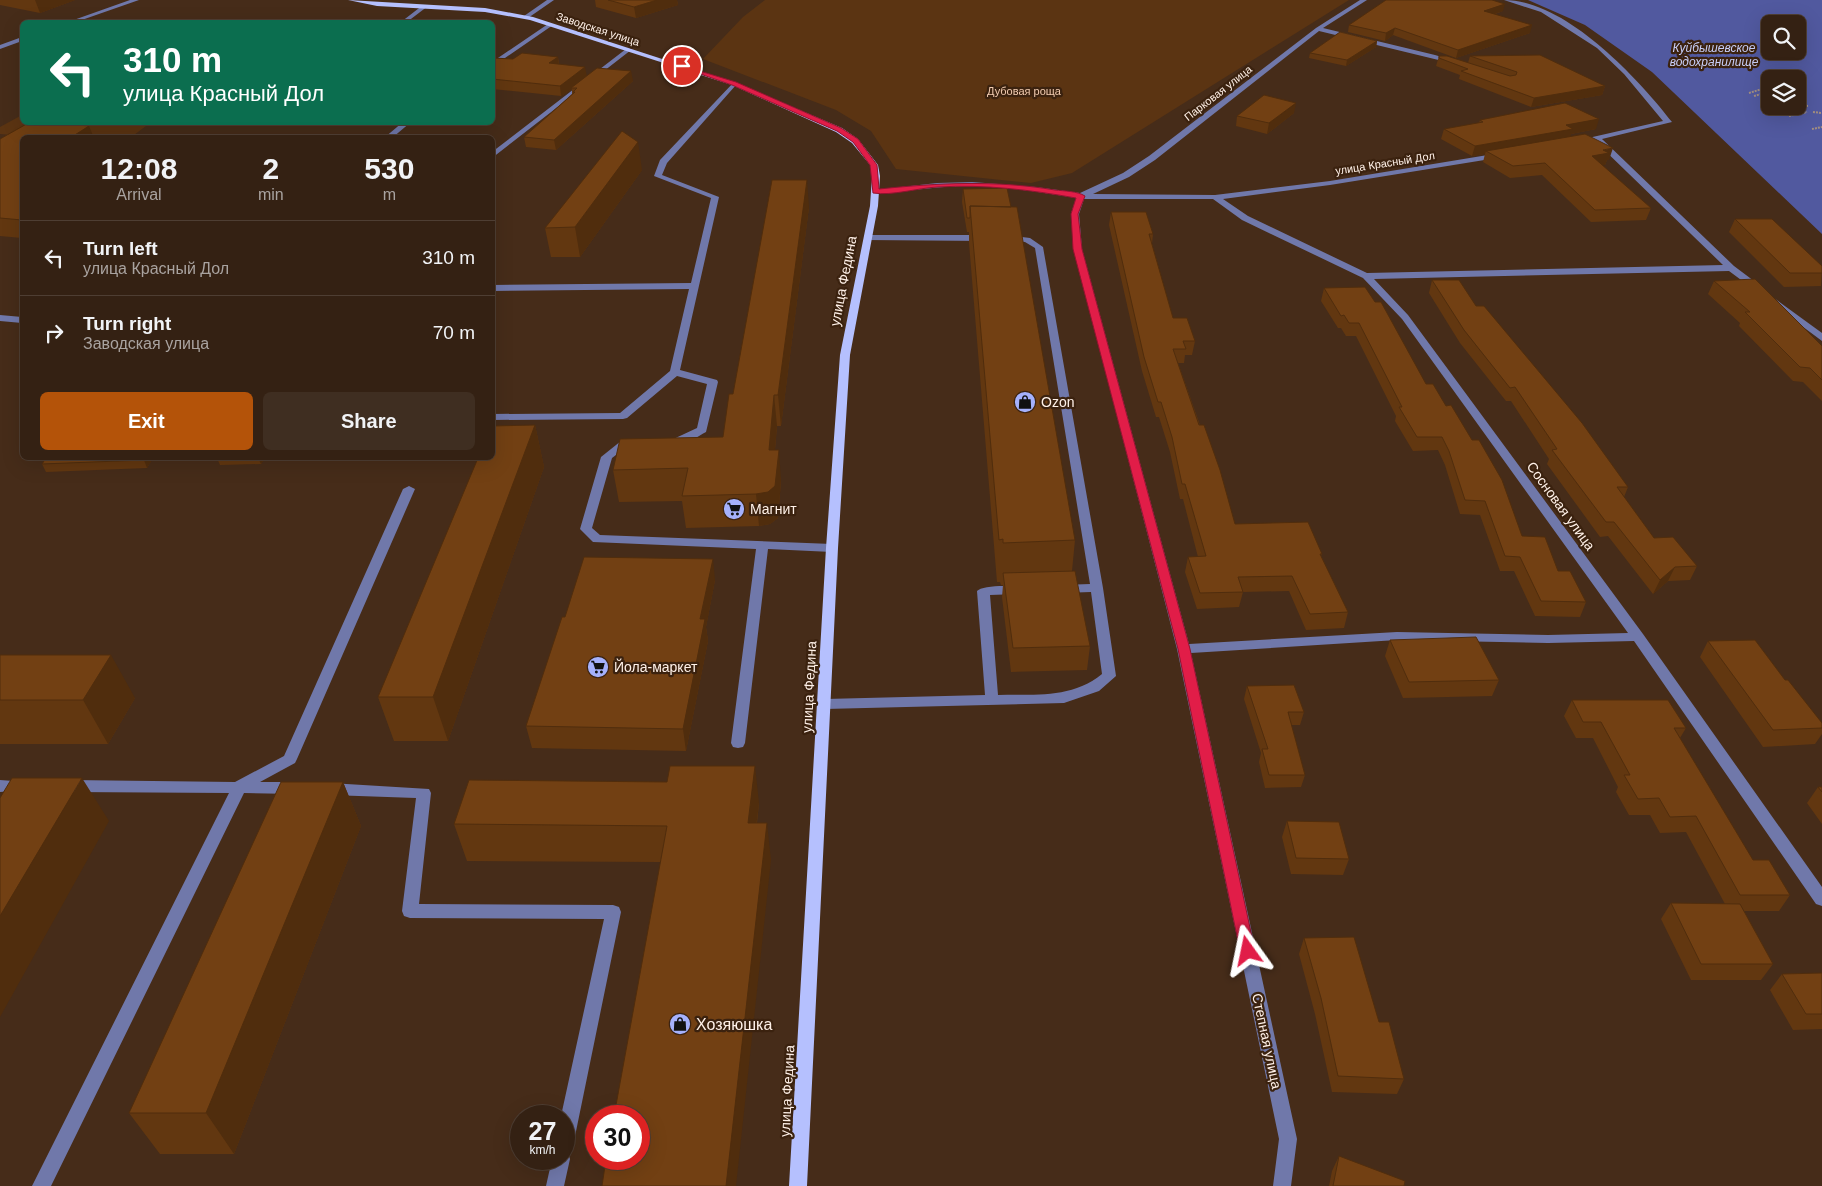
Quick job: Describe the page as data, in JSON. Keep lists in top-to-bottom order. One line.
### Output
{"streets":{"main road":["Заводская улица","улица Федина"],"street":["Парковая улица","улица Красный Дол","Сосновая улица","Степная улица"]},"crossings":[["Заводская улица","улица Красный Дол"],["Заводская улица","улица Федина"],["Парковая улица","улица Красный Дол"],["Парковая улица","Степная улица"],["улица Красный Дол","улица Федина"],["улица Красный Дол","Сосновая улица"],["улица Красный Дол","Степная улица"]],"water":["Куйбышевское водохранилище"],"parks":["Дубовая роща"],"places":{"shop":["Ozon","Хозяюшка"],"supermarket":["Магнит","Йола-маркет"]},"page":{"turn":["310 m","улица Красный Дол"],"eta":["12:08","Arrival","2","min","530","m"],"list":[{"name":"Turn left","note":"улица Красный Дол","value":"310 m"},{"name":"Turn right","note":"Заводская улица","value":"70 m"}],"buttons":["Exit","Share"],"speed":"27 km/h","limit":"30"}}
